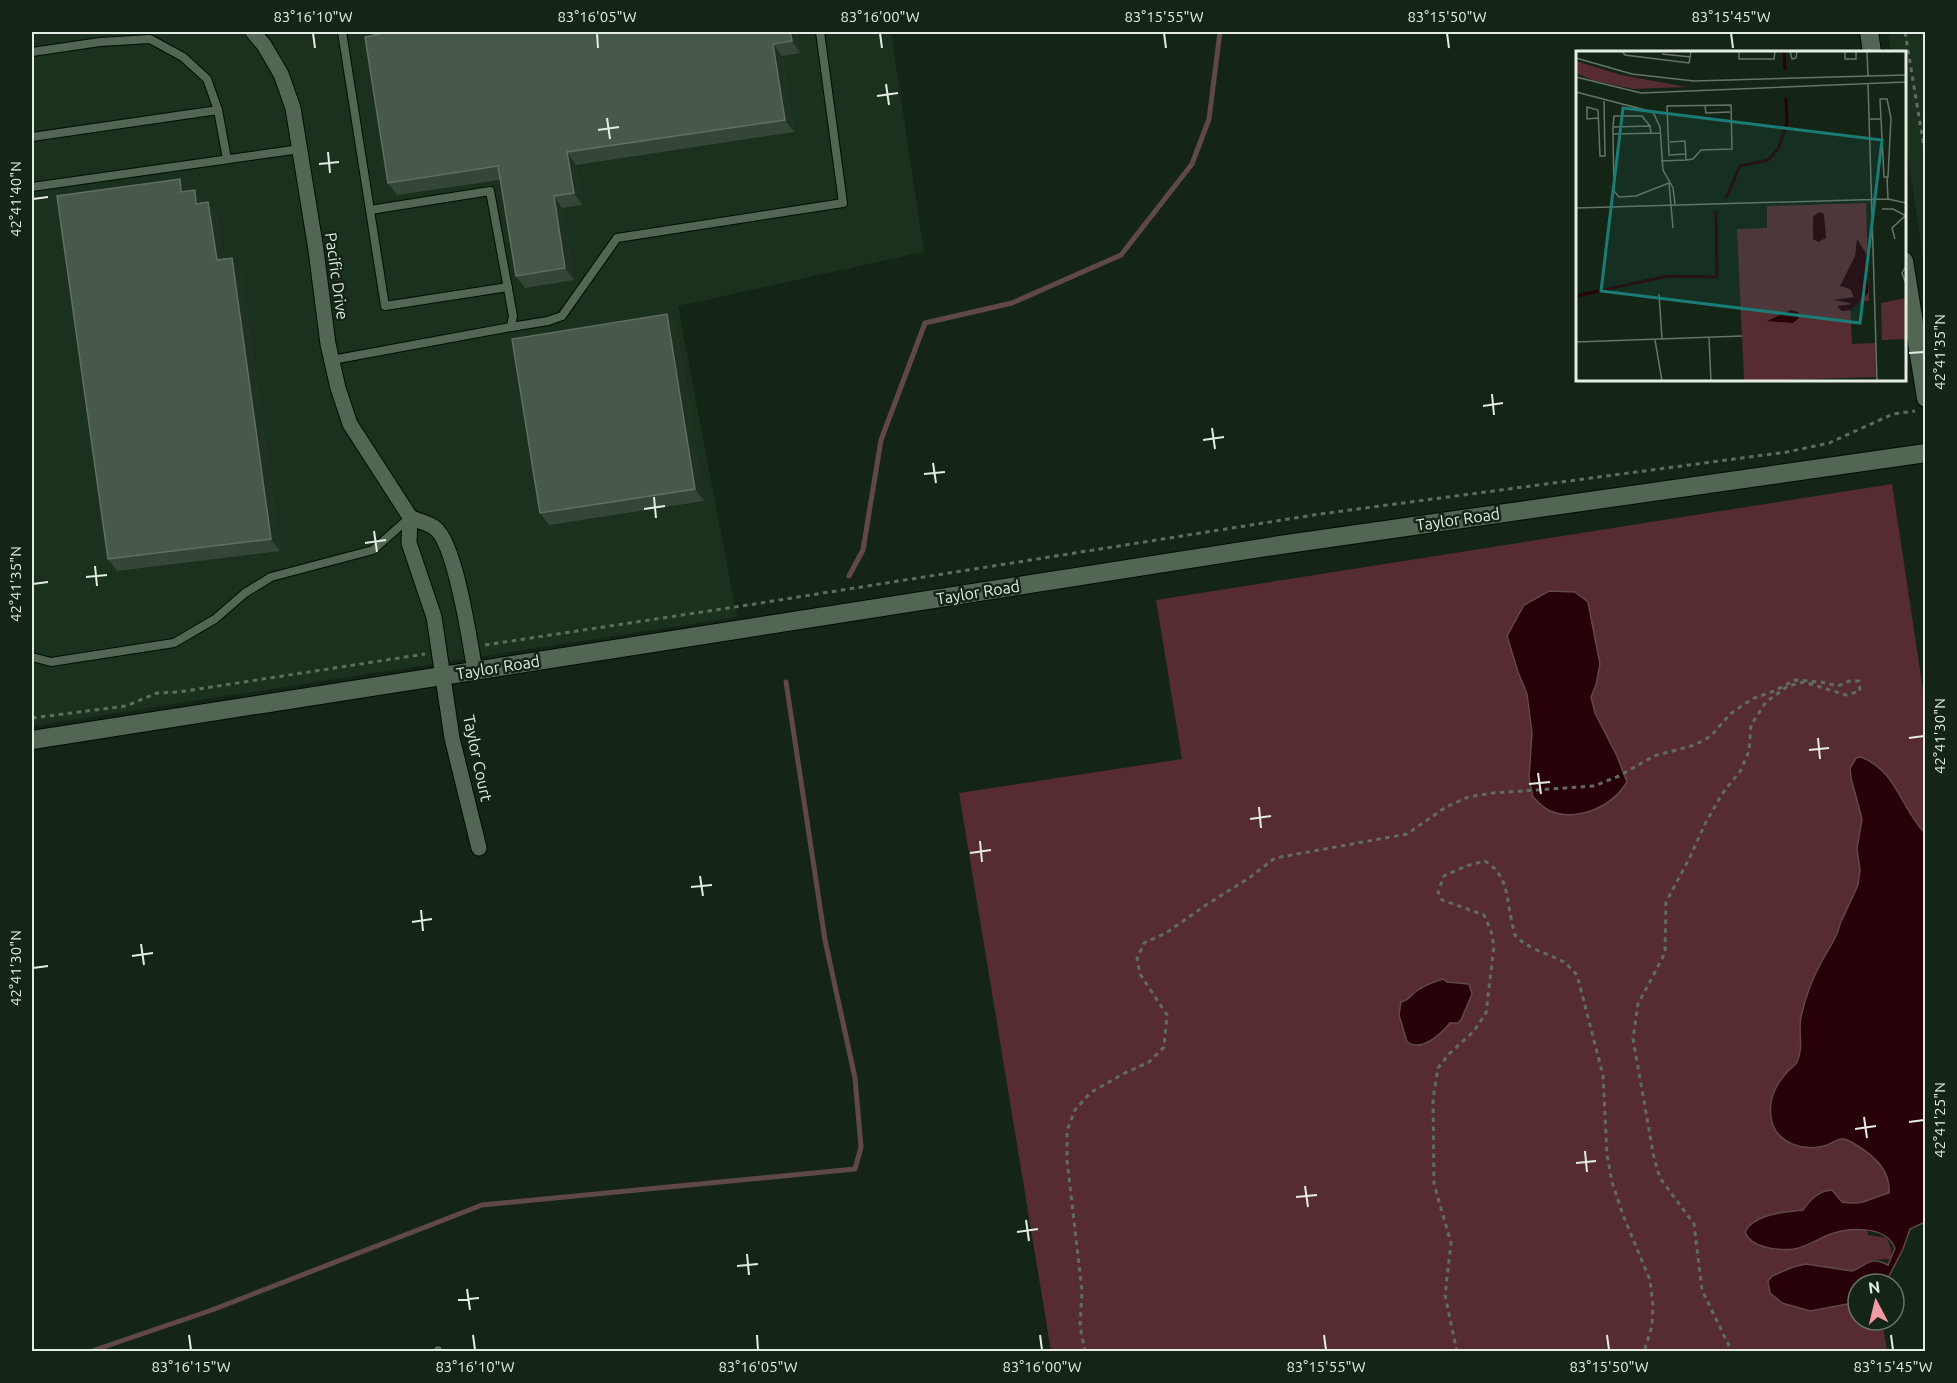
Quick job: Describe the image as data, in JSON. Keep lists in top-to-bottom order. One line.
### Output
{"streets":{"street":["Pacific Drive","Taylor Road","Taylor Court"]},"crossings":[["Taylor Road","Taylor Court"]],"north":"top","coordinates":["83°16'10\"W","83°16'05\"W","83°16'00\"W","83°15'55\"W","83°15'50\"W","83°15'45\"W","42°41'40\"N","42°41'35\"N","42°41'30\"N","42°41'25\"N","83°16'15\"W"]}
